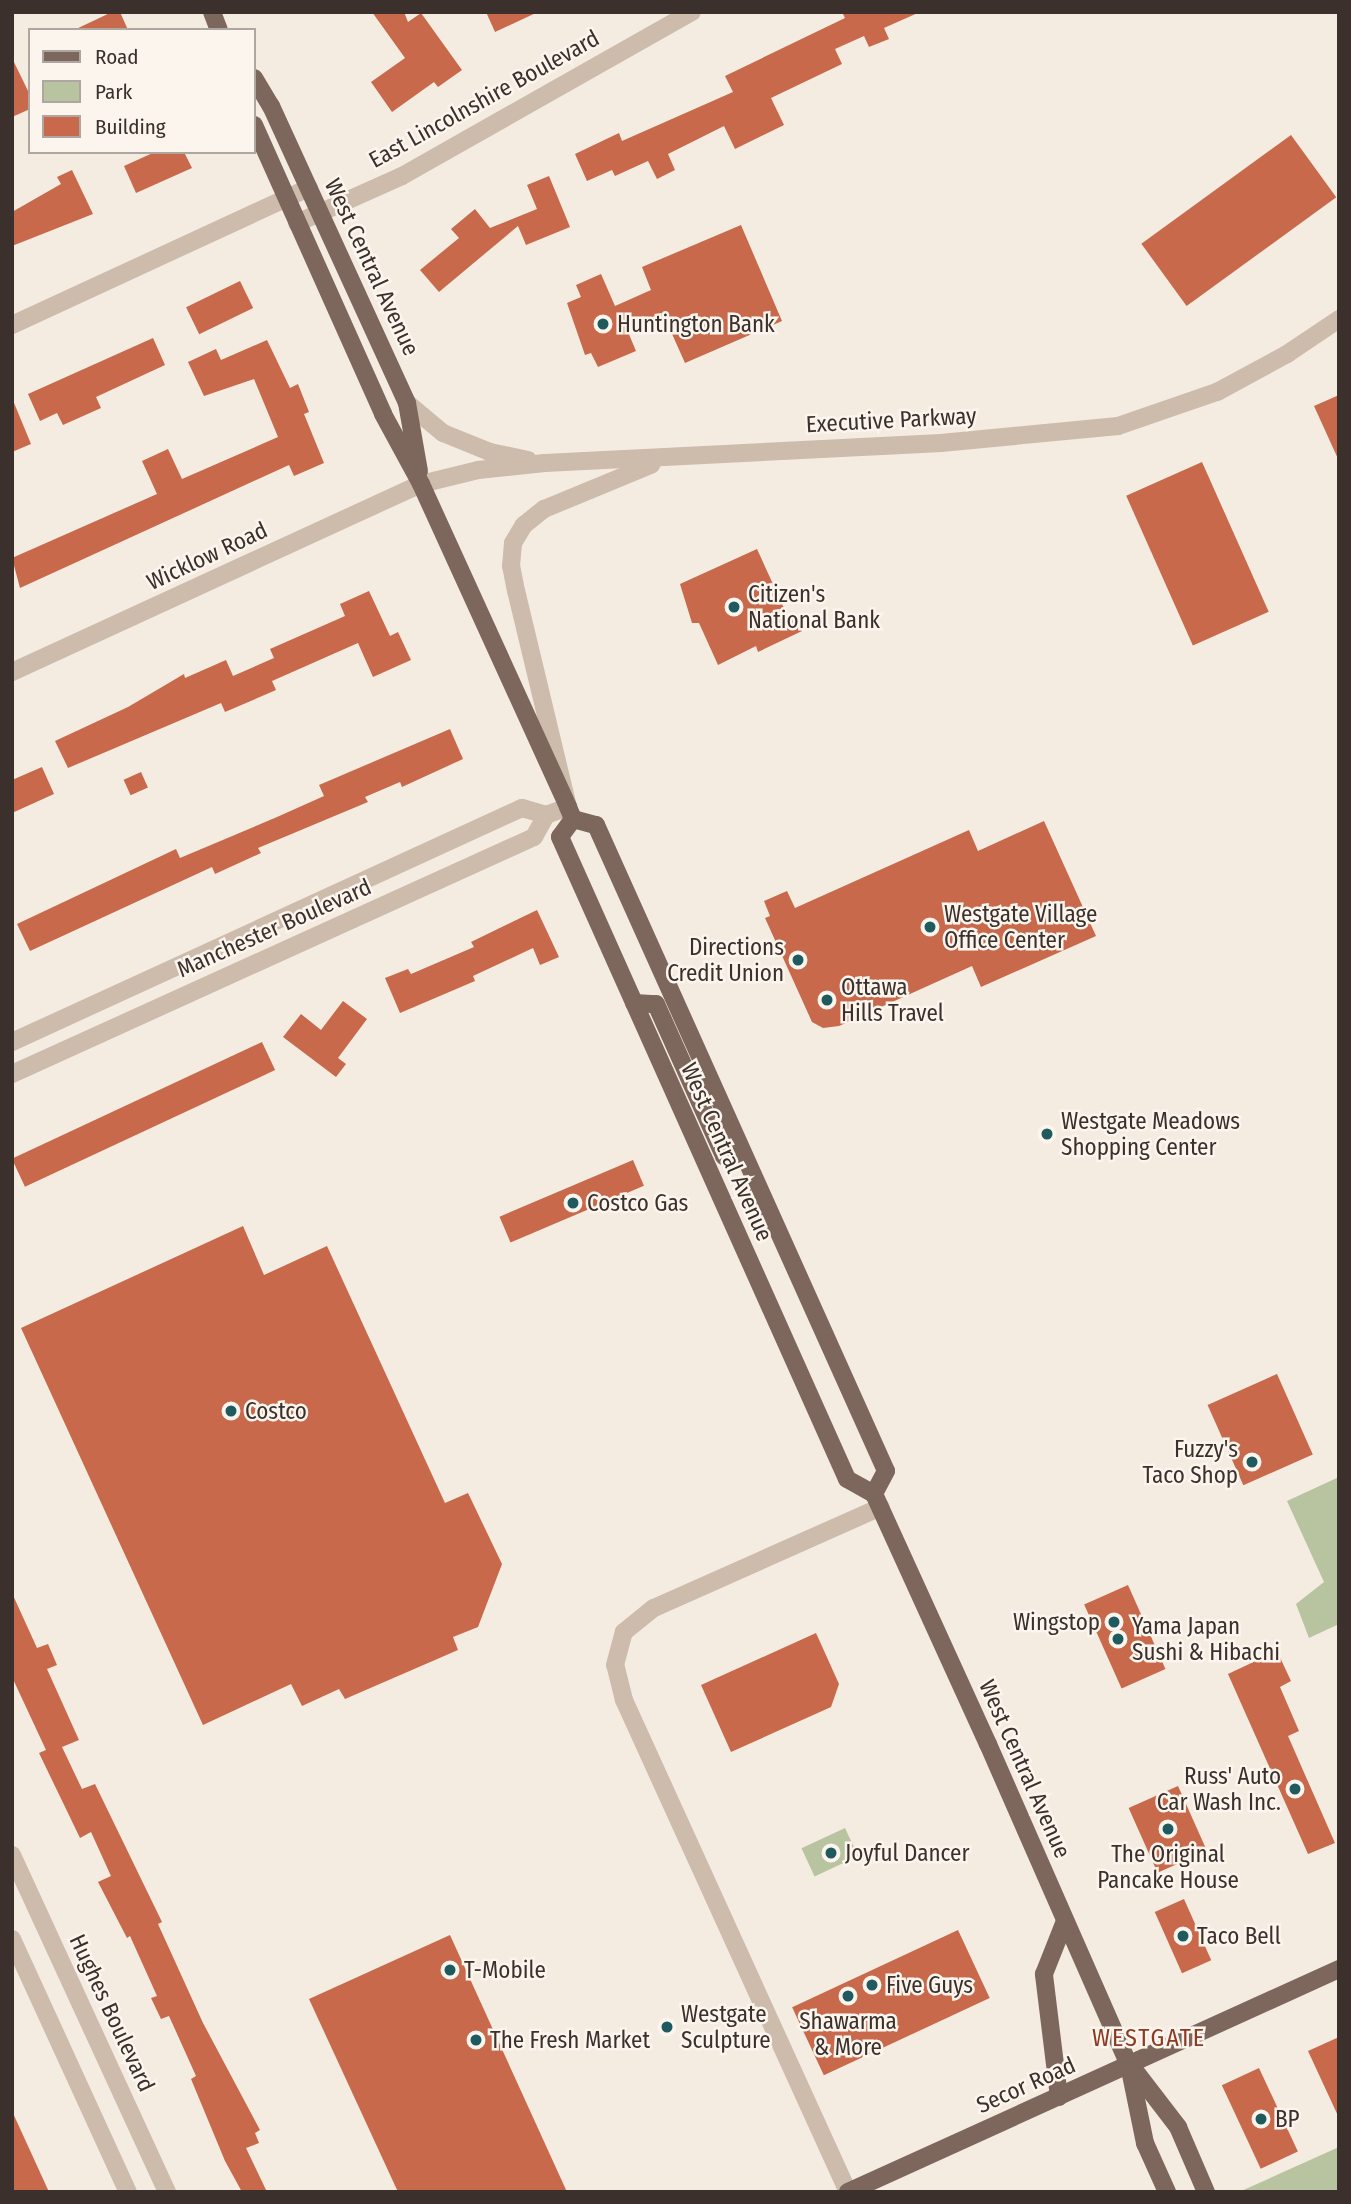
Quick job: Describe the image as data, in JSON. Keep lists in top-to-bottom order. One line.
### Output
{"streets":{"main road":["West Central Avenue","Secor Road"],"street":["East Lincolnshire Boulevard","Executive Parkway","Wicklow Road","Manchester Boulevard","Hughes Boulevard"]},"crossings":[["East Lincolnshire Boulevard","West Central Avenue"],["West Central Avenue","Executive Parkway"],["West Central Avenue","Wicklow Road"],["West Central Avenue","Manchester Boulevard"],["West Central Avenue","Secor Road"],["Executive Parkway","Wicklow Road"]],"districts":["WESTGATE"],"places":["Huntington Bank","Citizen's National Bank","Westgate Village Office Center","Directions Credit Union","Ottawa Hills Travel","Westgate Meadows Shopping Center","Costco Gas","Costco","Fuzzy's Taco Shop","Wingstop","Yama Japan Sushi & Hibachi","Russ' Auto Car Wash Inc.","The Original Pancake House","Joyful Dancer","Taco Bell","T-Mobile","Five Guys","Shawarma & More","Westgate Sculpture","The Fresh Market","BP"],"legend":["Road","Park","Building"]}
